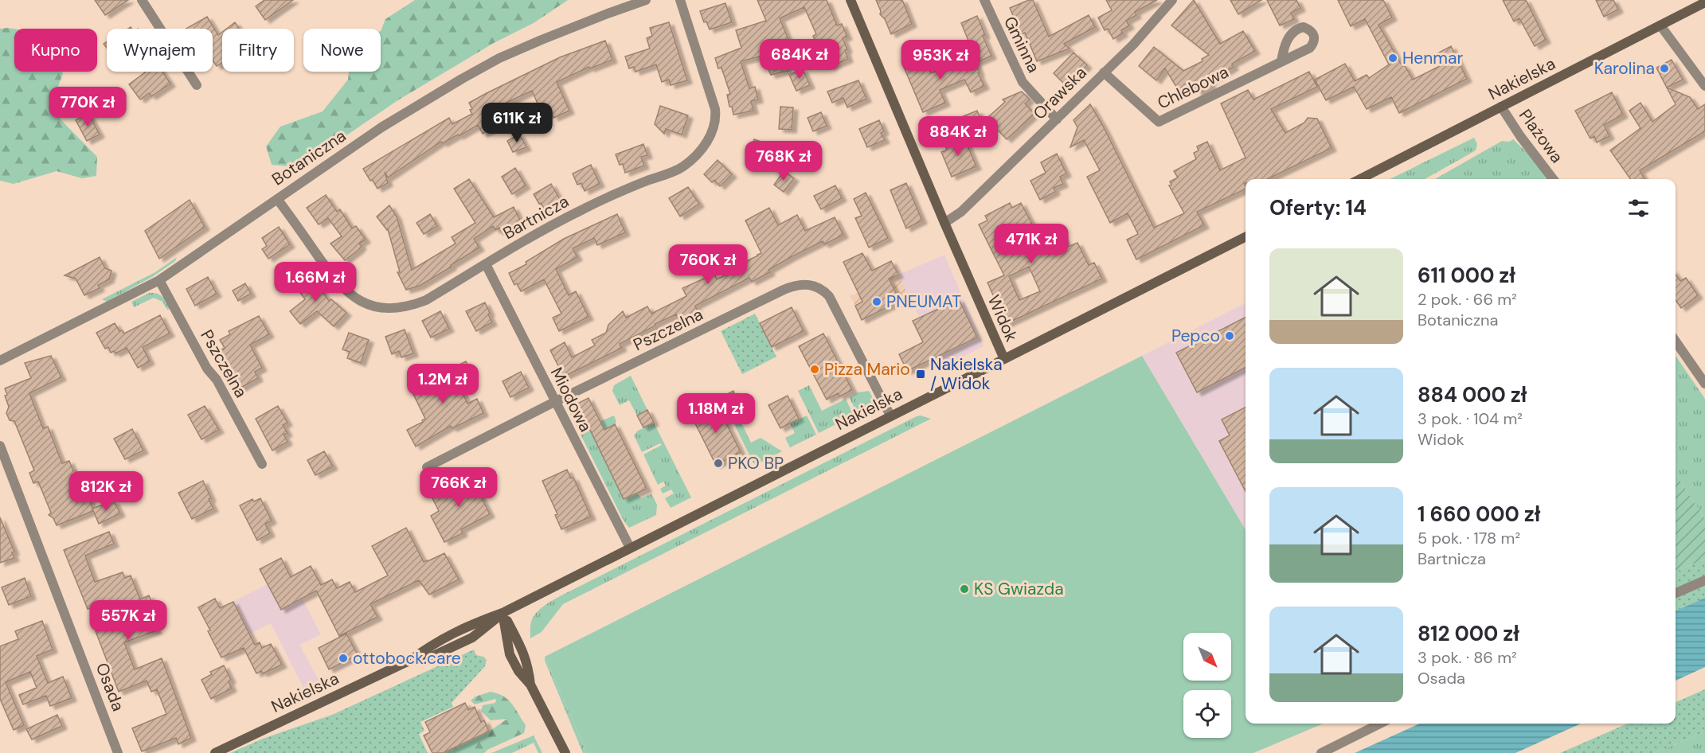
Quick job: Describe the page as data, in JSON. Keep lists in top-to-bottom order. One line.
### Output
{"streets":{"main road":["Nakielska","Widok"],"street":["Gminna","Chlebowa","Orawska","Plażowa","Botaniczna","Bartnicza","Pszczelna","Miodowa","Osada"]},"crossings":[["Gminna","Orawska"],["Nakielska","Plażowa"],["Nakielska","Widok"],["Nakielska","Pszczelna"],["Nakielska","Miodowa"],["Chlebowa","Orawska"],["Orawska","Widok"],["Botaniczna","Bartnicza"],["Botaniczna","Pszczelna"],["Bartnicza","Miodowa"],["Pszczelna","Miodowa"]],"places":{"other":["Henmar","Karolina","PNEUMAT","Pepco","Pizza Mario","PKO BP","KS Gwiazda","ottobock.care"],"transit":["Nakielska / Widok"]},"north":"bottom right","page":{"chip":["Kupno","Wynajem","Filtry","Nowe"],"price":["684K zł","953K zł","770K zł","611K zł","884K zł","768K zł","471K zł","760K zł","1.66M zł","1.2M zł","1.18M zł","766K zł","812K zł","557K zł"],"heading":"Oferty: 14","list":[{"name":"611 000 zł","note":"2 pok. · 66 m² · Botaniczna"},{"name":"884 000 zł","note":"3 pok. · 104 m² · Widok"},{"name":"1 660 000 zł","note":"5 pok. · 178 m² · Bartnicza"},{"name":"812 000 zł","note":"3 pok. · 86 m² · Osada"}]}}
